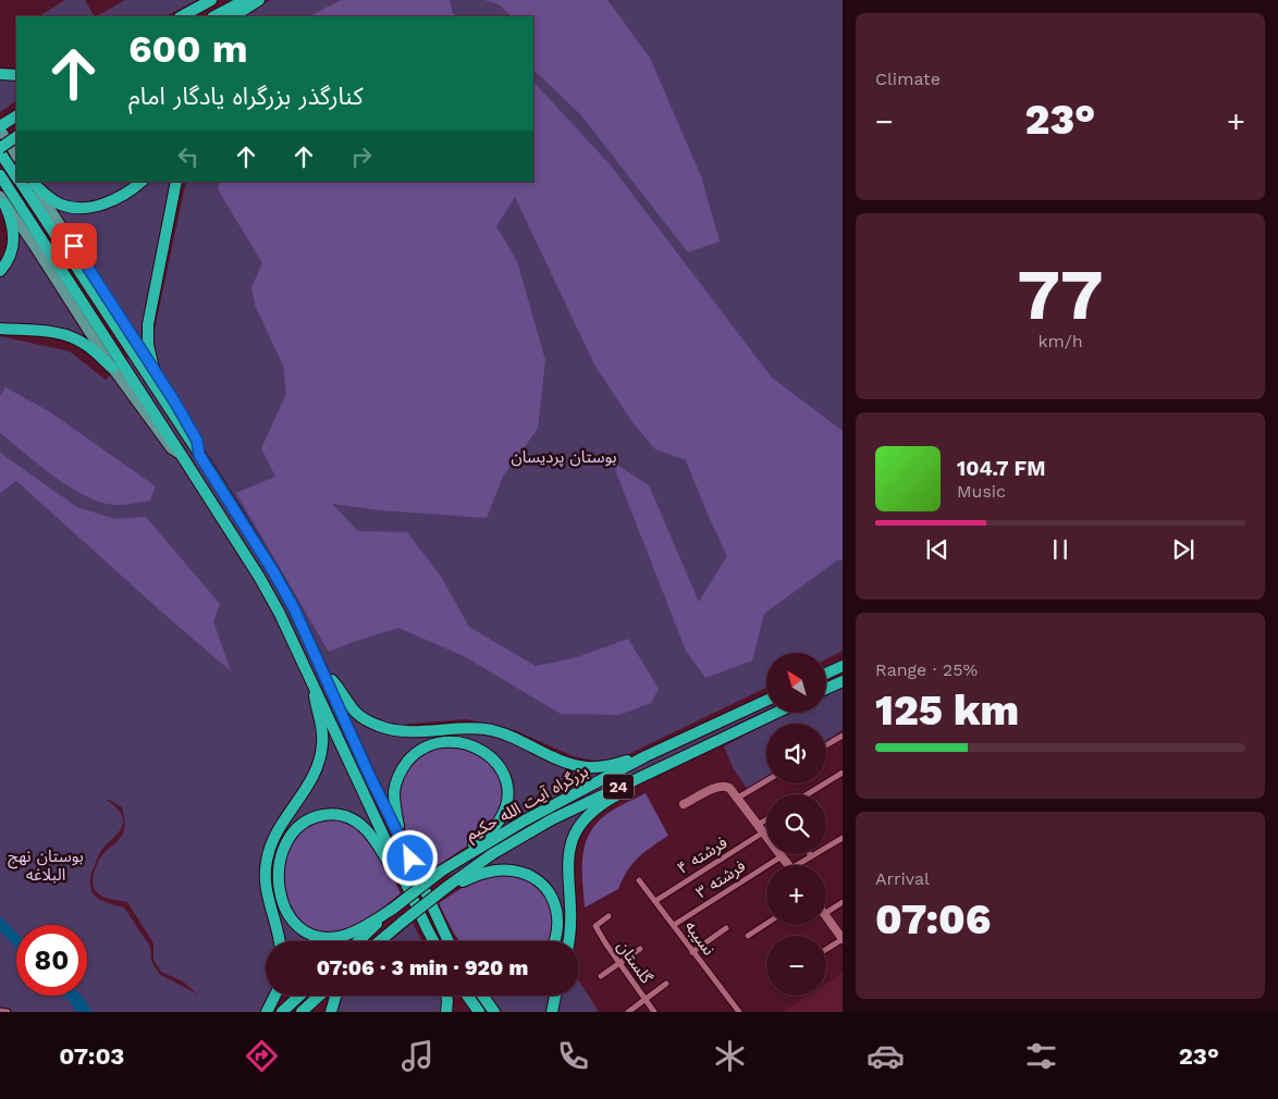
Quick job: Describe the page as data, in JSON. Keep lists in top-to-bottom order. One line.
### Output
{"streets":{"highway":["24","بزرگراه آیت الله حکیم"],"street":["فرشته ۴","فرشته ۳","نسیبه","گلستان"]},"crossings":[["24","بزرگراه آیت الله حکیم"],["فرشته ۴","نسیبه"],["فرشته ۳","نسیبه"]],"parks":["بوستان پردیسان","بوستان نهج البلاغه"],"north":"top left","page":{"tile":["Climate",["77","km/h"],["Range · 25%","125 km"],["Arrival","07:06"]],"turn":["600 m","کنارگذر بزرگراه یادگار امام"],"heat":["−","23°","+"],"song":["104.7 FM","Music"],"map_buttons":["+","−"],"limit":"80","trip":"07:06 · 3 min · 920 m","tabs":["07:03","23°"]}}
